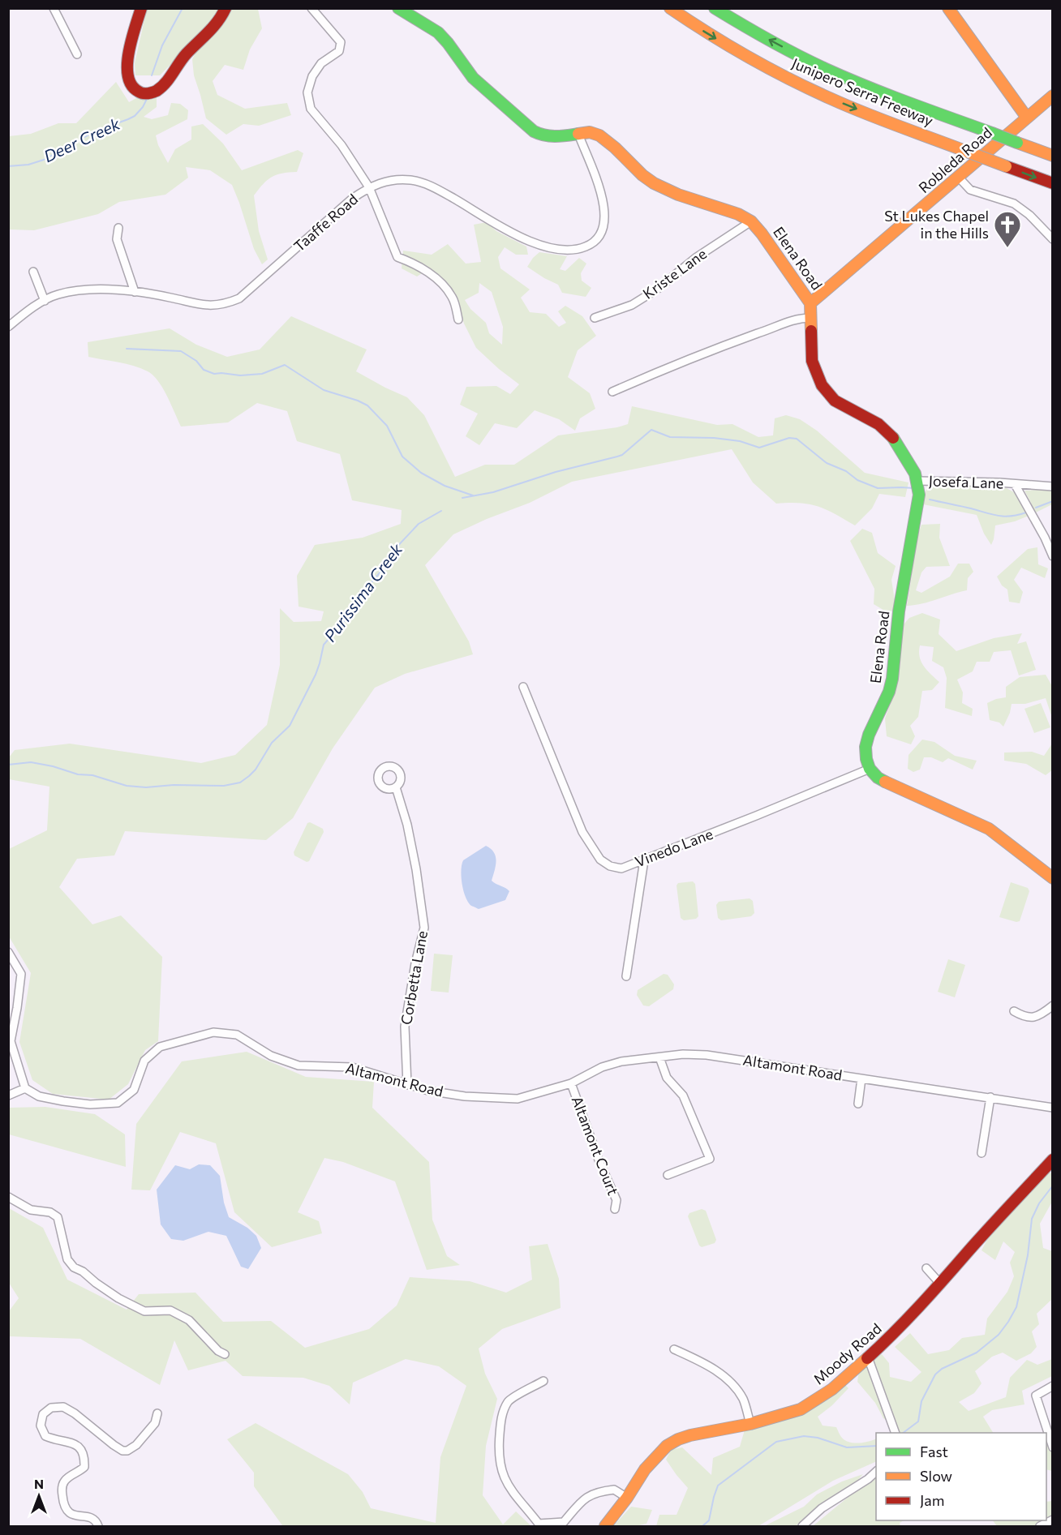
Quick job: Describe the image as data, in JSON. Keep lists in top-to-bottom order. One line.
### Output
{"streets":{"main road":["Junipero Serra Freeway","Robleda Road","Elena Road","Moody Road"],"street":["Taaffe Road","Kriste Lane","Josefa Lane","Vinedo Lane","Corbetta Lane","Altamont Road","Altamont Court"]},"crossings":[["Robleda Road","Elena Road"],["Taaffe Road","Elena Road"],["Elena Road","Kriste Lane"],["Elena Road","Josefa Lane"],["Elena Road","Vinedo Lane"],["Corbetta Lane","Altamont Road"],["Altamont Road","Altamont Court"]],"water":["Deer Creek","Purissima Creek"],"places":{"church":["St Lukes Chapel in the Hills"]},"legend":["Fast","Slow","Jam"],"north":"top"}
